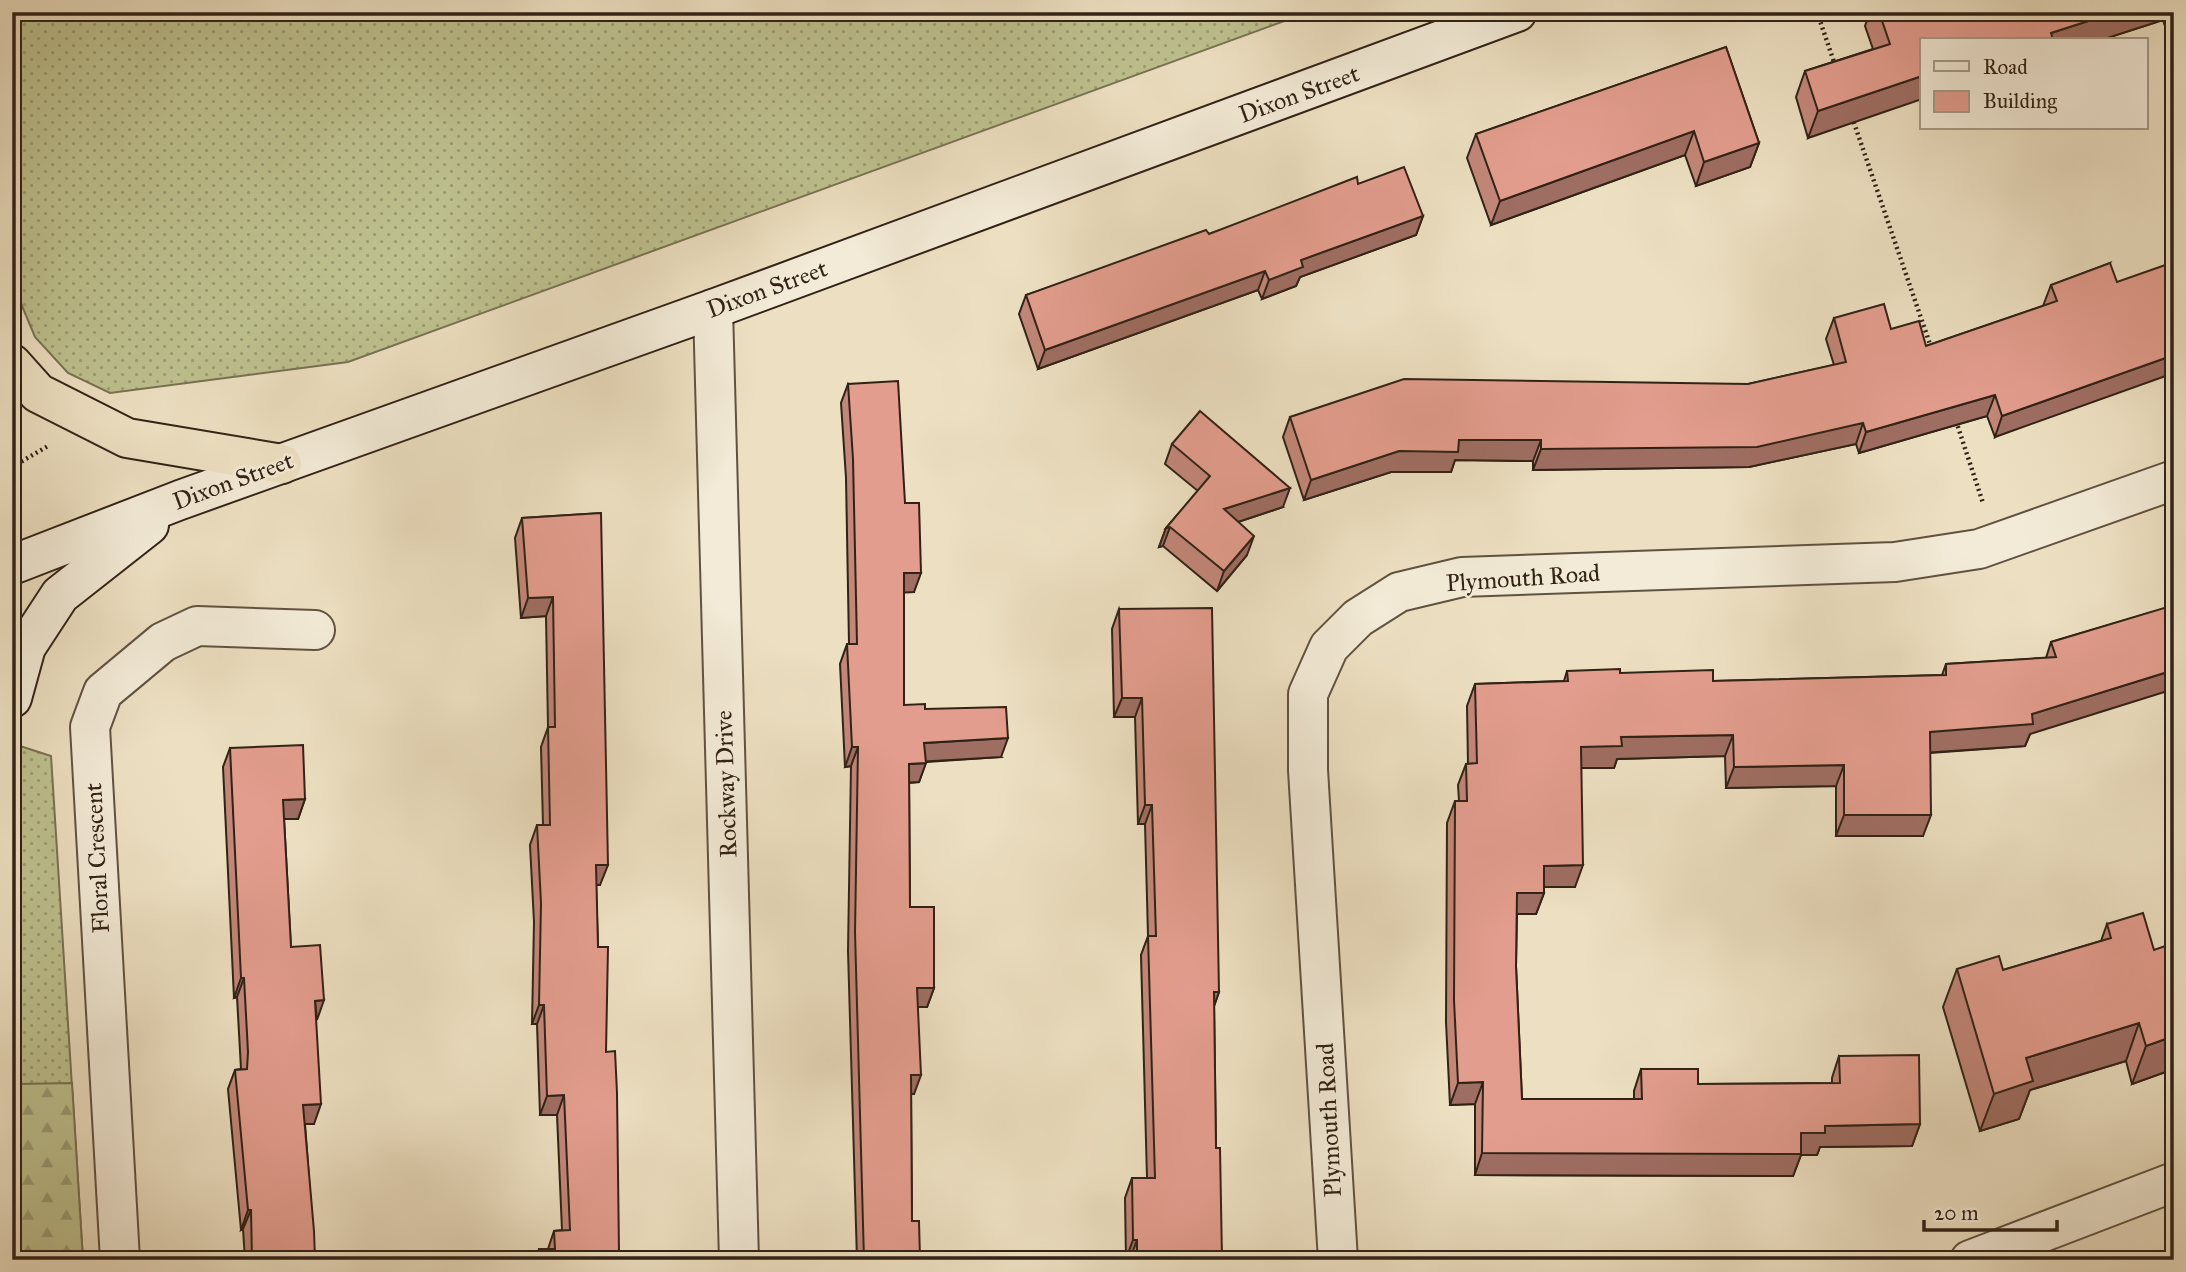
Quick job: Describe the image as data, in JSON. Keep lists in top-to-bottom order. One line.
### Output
{"streets":{"street":["Dixon Street","Plymouth Road","Rockway Drive","Floral Crescent"]},"crossings":[["Dixon Street","Rockway Drive"]],"legend":["Road","Building"],"scale_bar":"20 m"}
